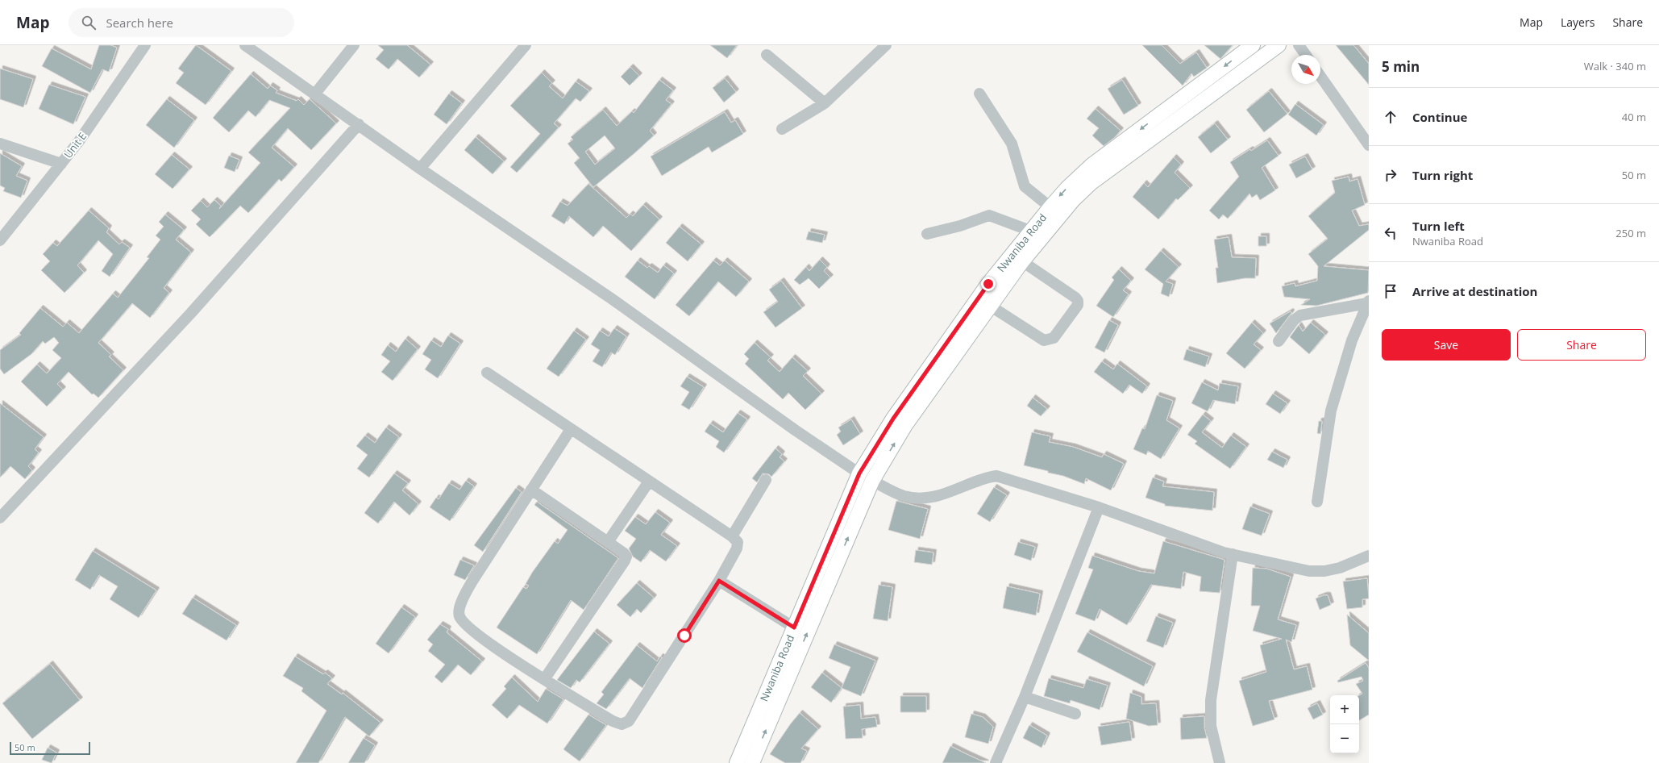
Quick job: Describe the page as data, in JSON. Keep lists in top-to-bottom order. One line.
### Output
{"streets":{"main road":["Nwaniba Road"],"street":["Unit E"]},"scale_bar":"50 m","north":"bottom right","page":{"header":"Map","search":"Search here","nav":["Map","Layers","Share"],"heading":["5 min","Walk · 340 m"],"list":[["Continue","40 m"],["Turn right","50 m"],["Turn left","Nwaniba Road","250 m"],"Arrive at destination"],"buttons":["Save","Share"],"map_buttons":["+","−"],"scale":"50 m"}}
